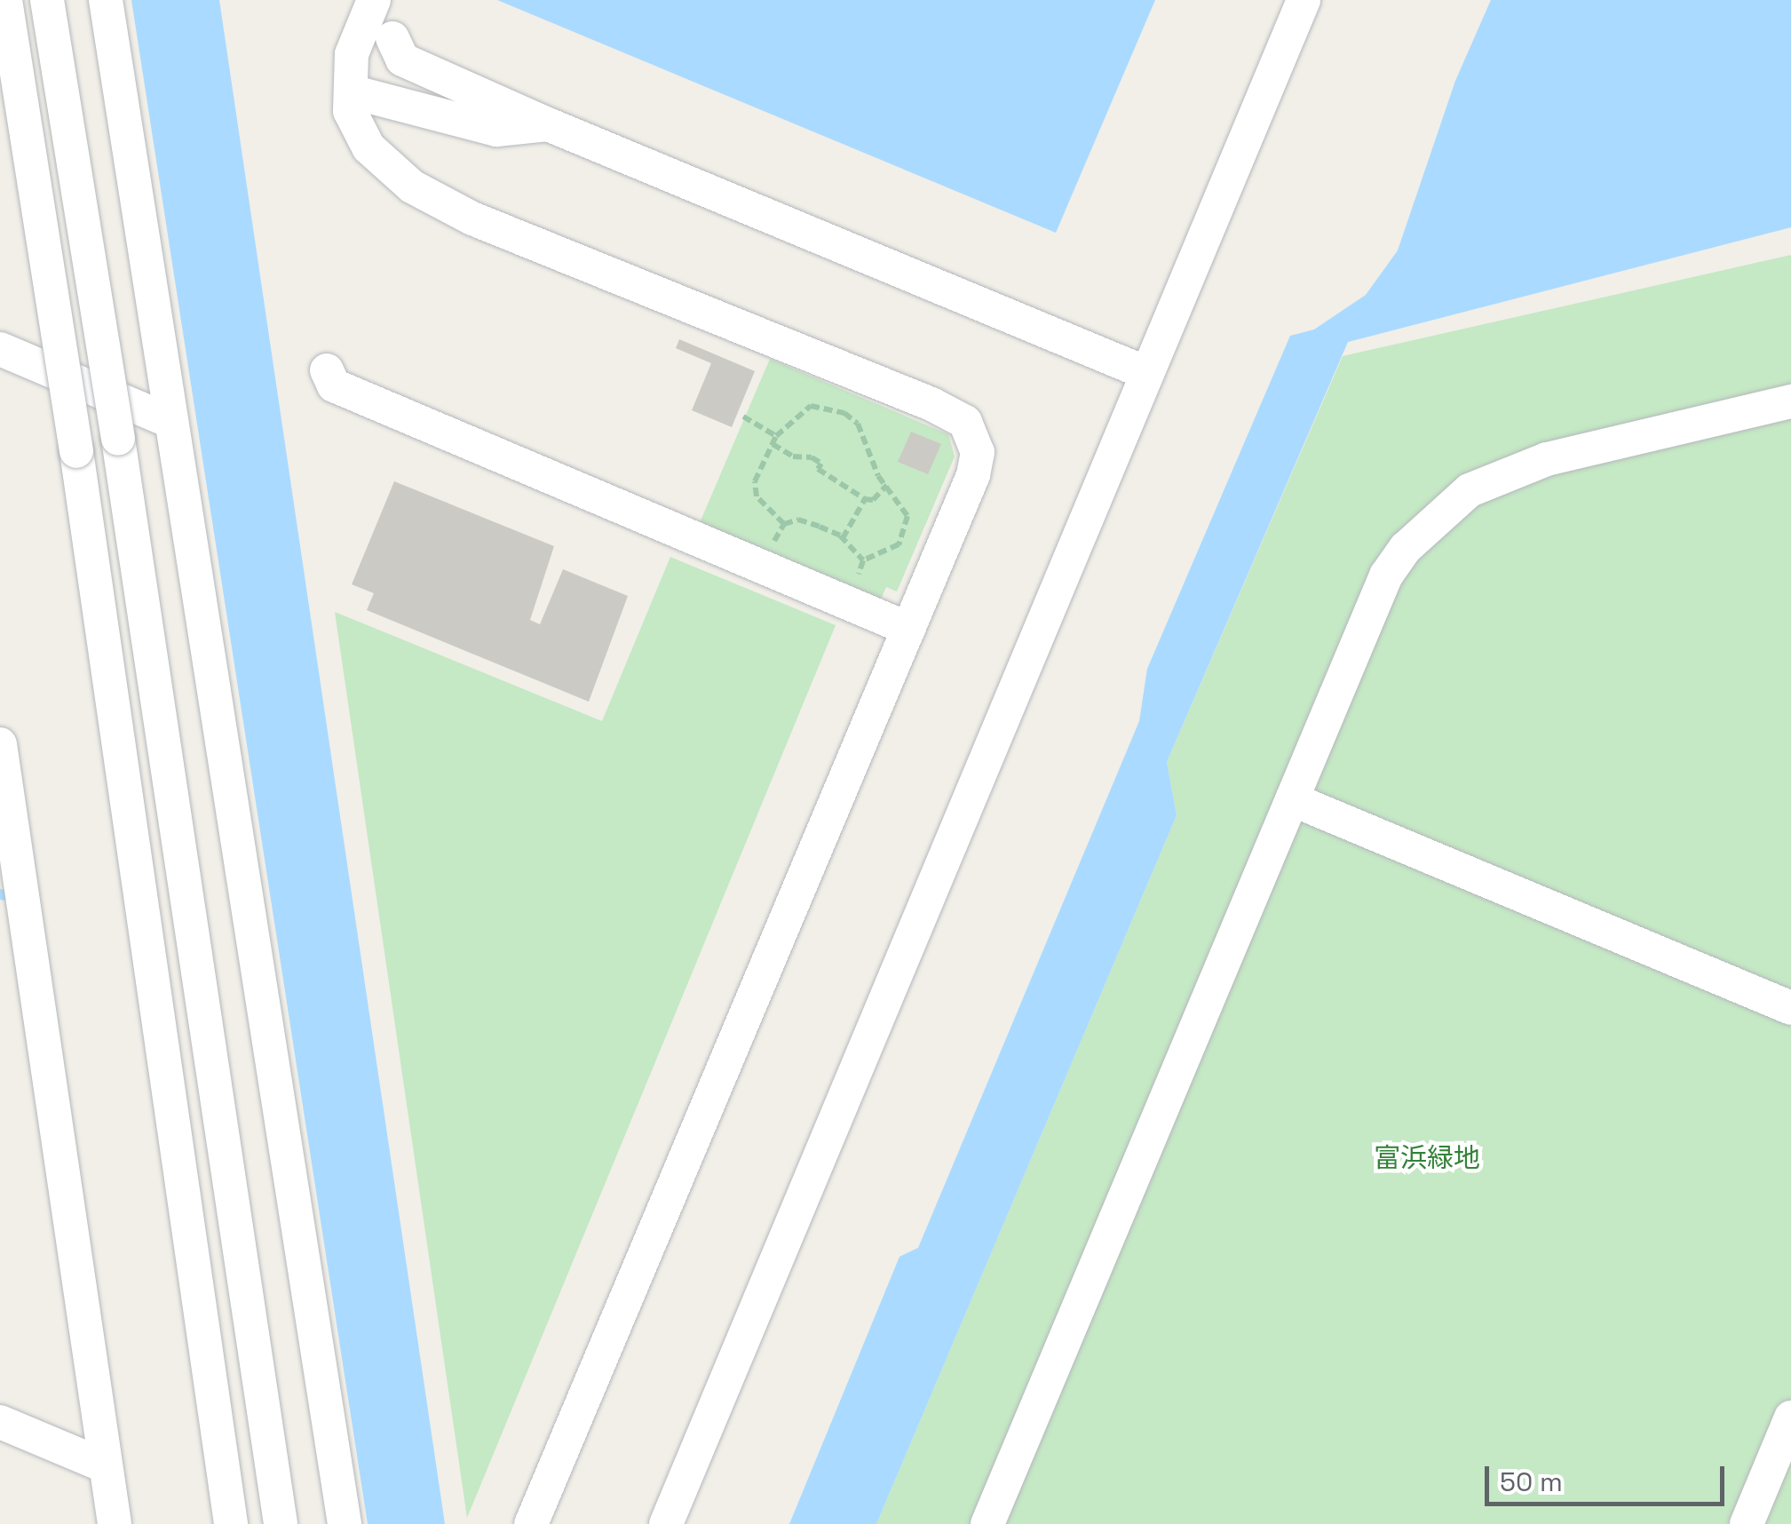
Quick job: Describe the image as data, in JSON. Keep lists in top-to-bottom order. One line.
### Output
{"parks":["富浜緑地"],"scale_bar":"50 m"}
